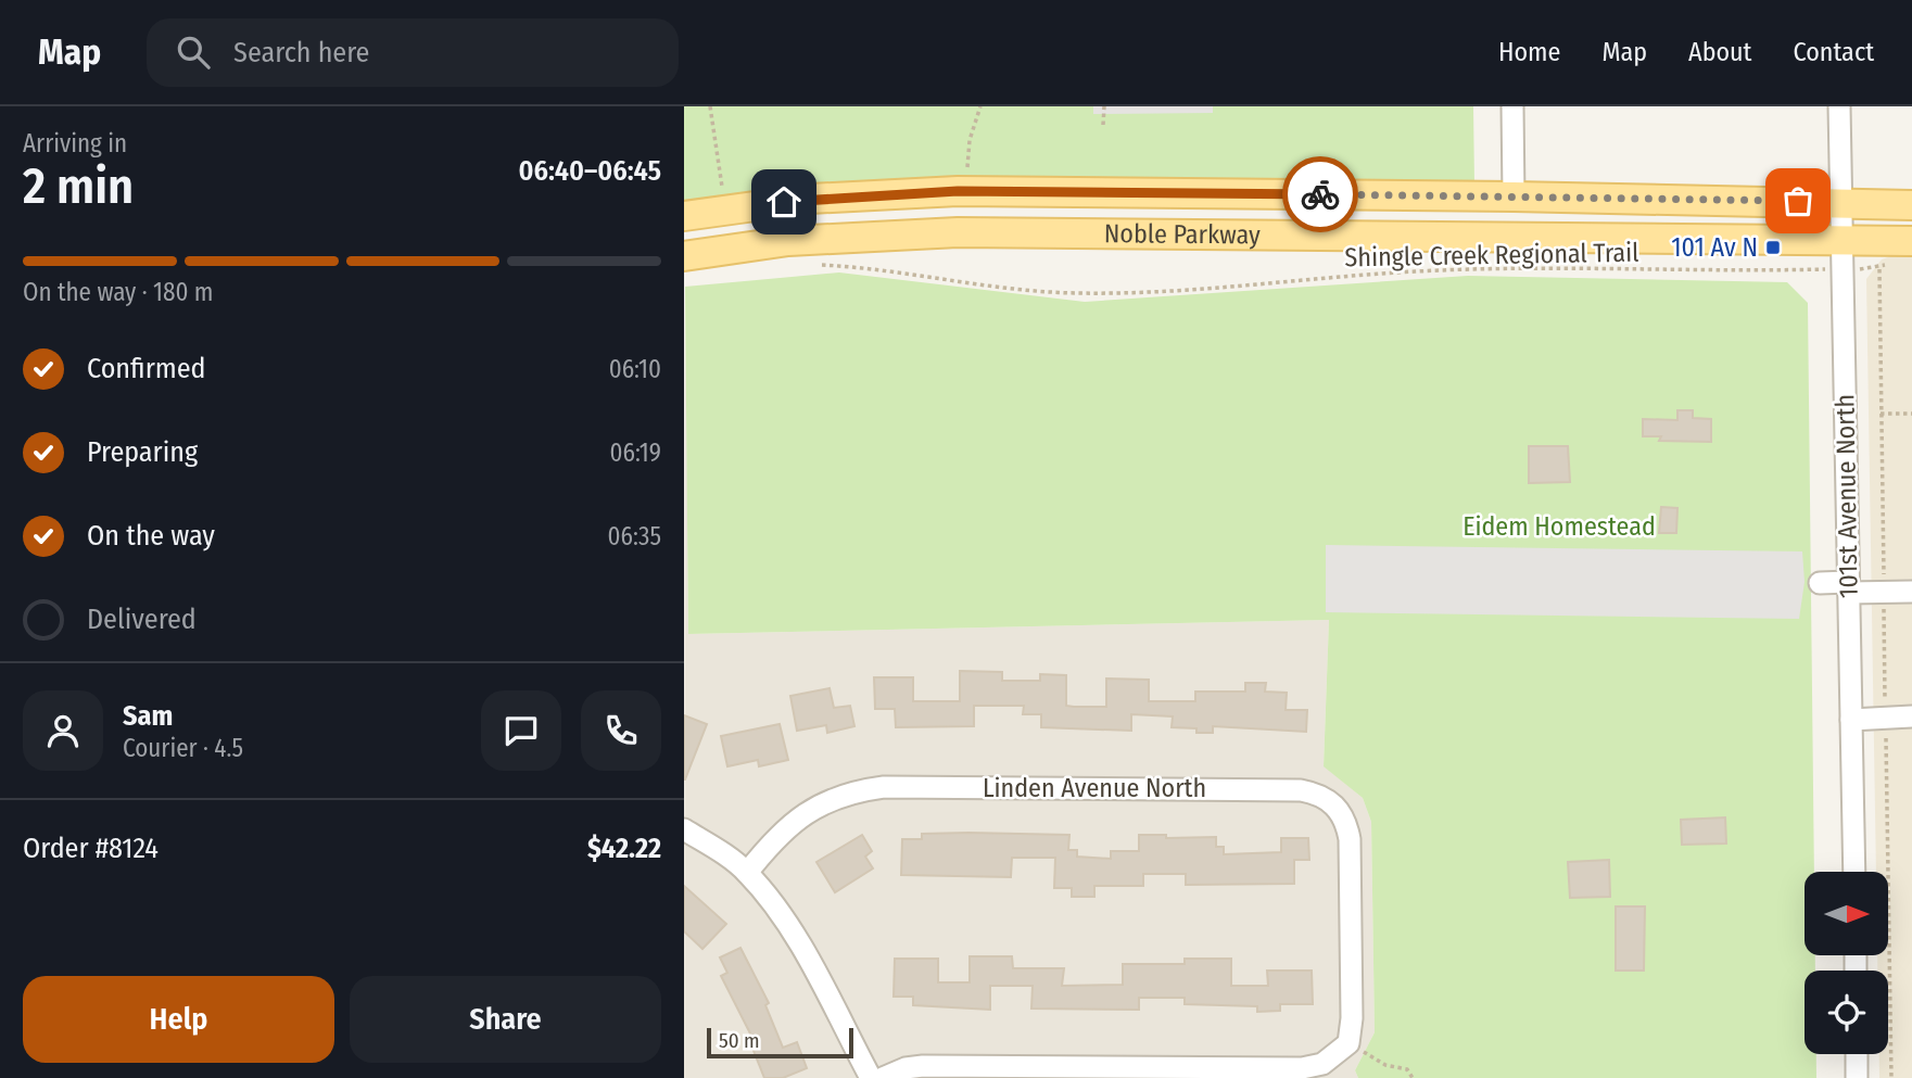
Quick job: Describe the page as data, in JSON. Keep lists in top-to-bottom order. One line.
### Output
{"streets":{"main road":["Noble Parkway"],"street":["101st Avenue North","Linden Avenue North"],"path":["Shingle Creek Regional Trail"]},"crossings":[["Noble Parkway","101st Avenue North"]],"parks":["Eidem Homestead"],"places":{"transit":["101 Av N"]},"scale_bar":"50 m","north":"right","page":{"header":"Map","search":"Search here","nav":["Home","Map","About","Contact"],"heading":["2 min","Arriving in","06:40–06:45"],"panel":["Sam","Courier · 4.5","Order #8124","$42.22"],"bar":"On the way · 180 m","list":[["Confirmed","06:10"],["Preparing","06:19"],["On the way","06:35"],"Delivered"],"buttons":["Help","Share"],"scale":"50 m"}}
